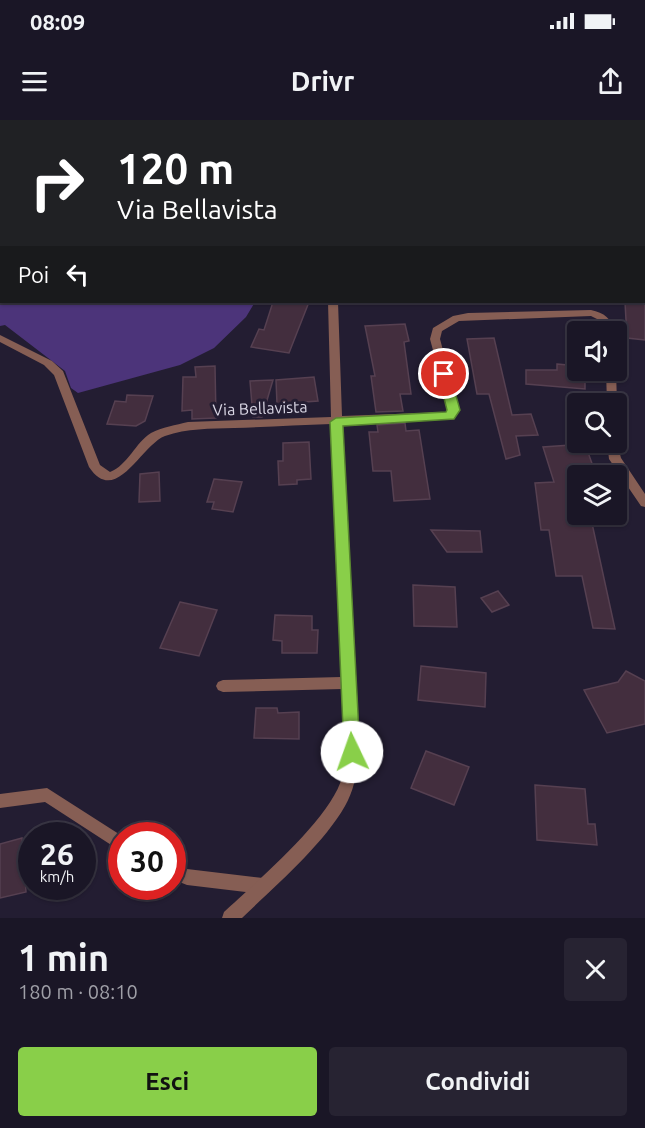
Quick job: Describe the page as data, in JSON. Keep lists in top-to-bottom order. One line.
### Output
{"streets":{"street":["Via Bellavista"]},"page":{"status":"08:09","header":"Drivr","turn":["120 m","Via Bellavista"],"then":"Poi","speed":"26 km/h","limit":"30","heading":["1 min","180 m · 08:10"],"buttons":["Esci","Condividi"]}}
